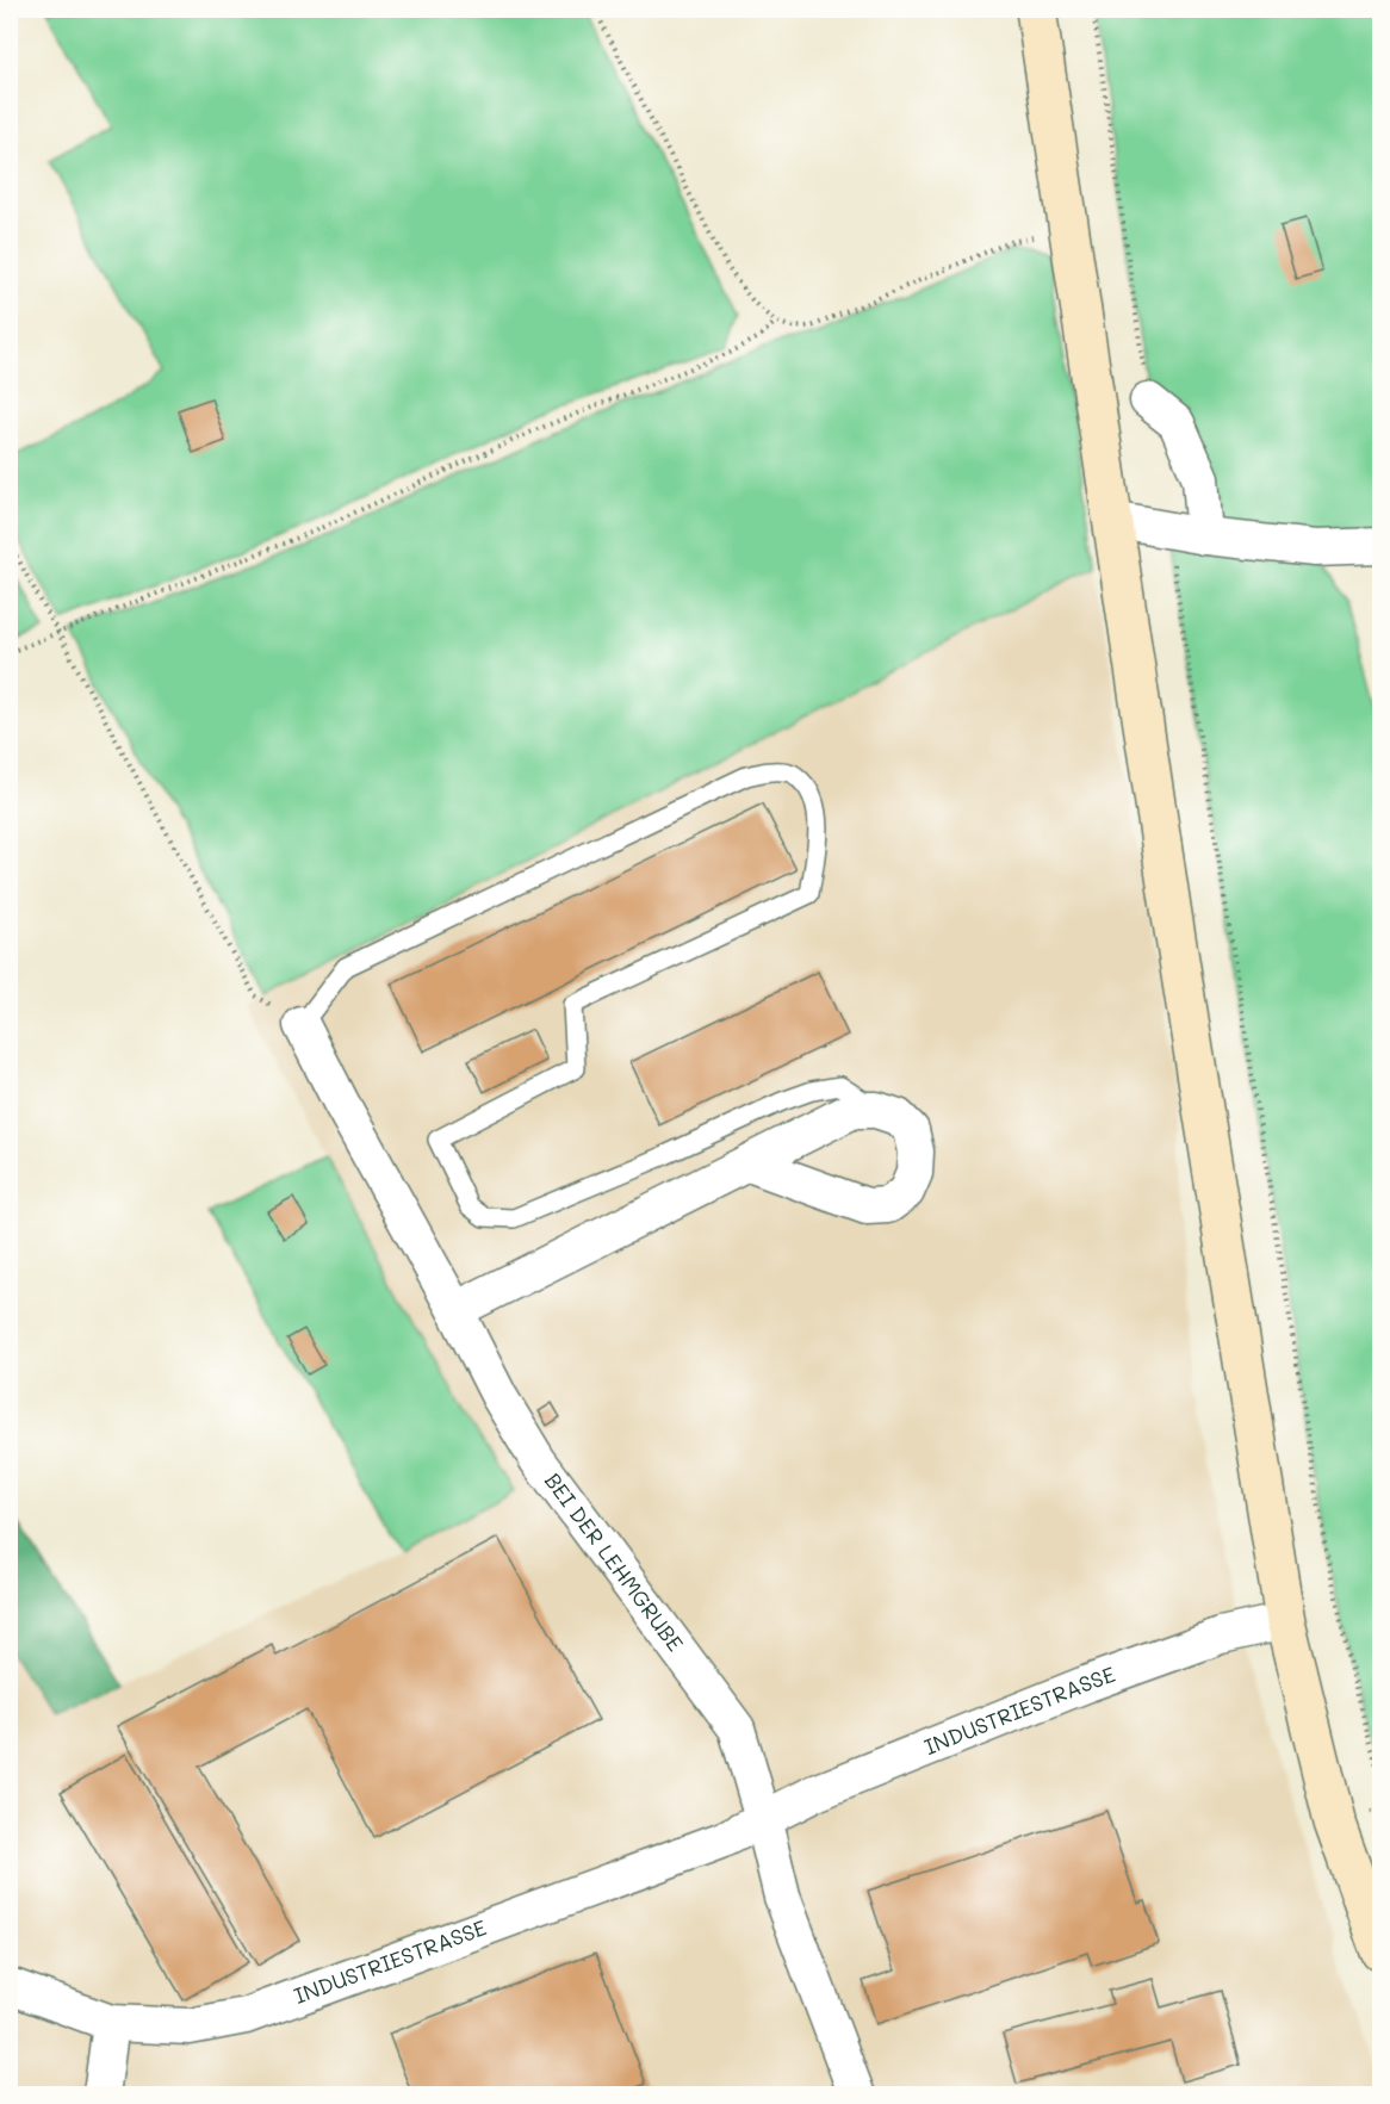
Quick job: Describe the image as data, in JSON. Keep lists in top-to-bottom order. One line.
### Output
{"streets":{"street":["BEI DER LEHMGRUBE","INDUSTRIESTRASSE"]},"crossings":[["BEI DER LEHMGRUBE","INDUSTRIESTRASSE"]]}
